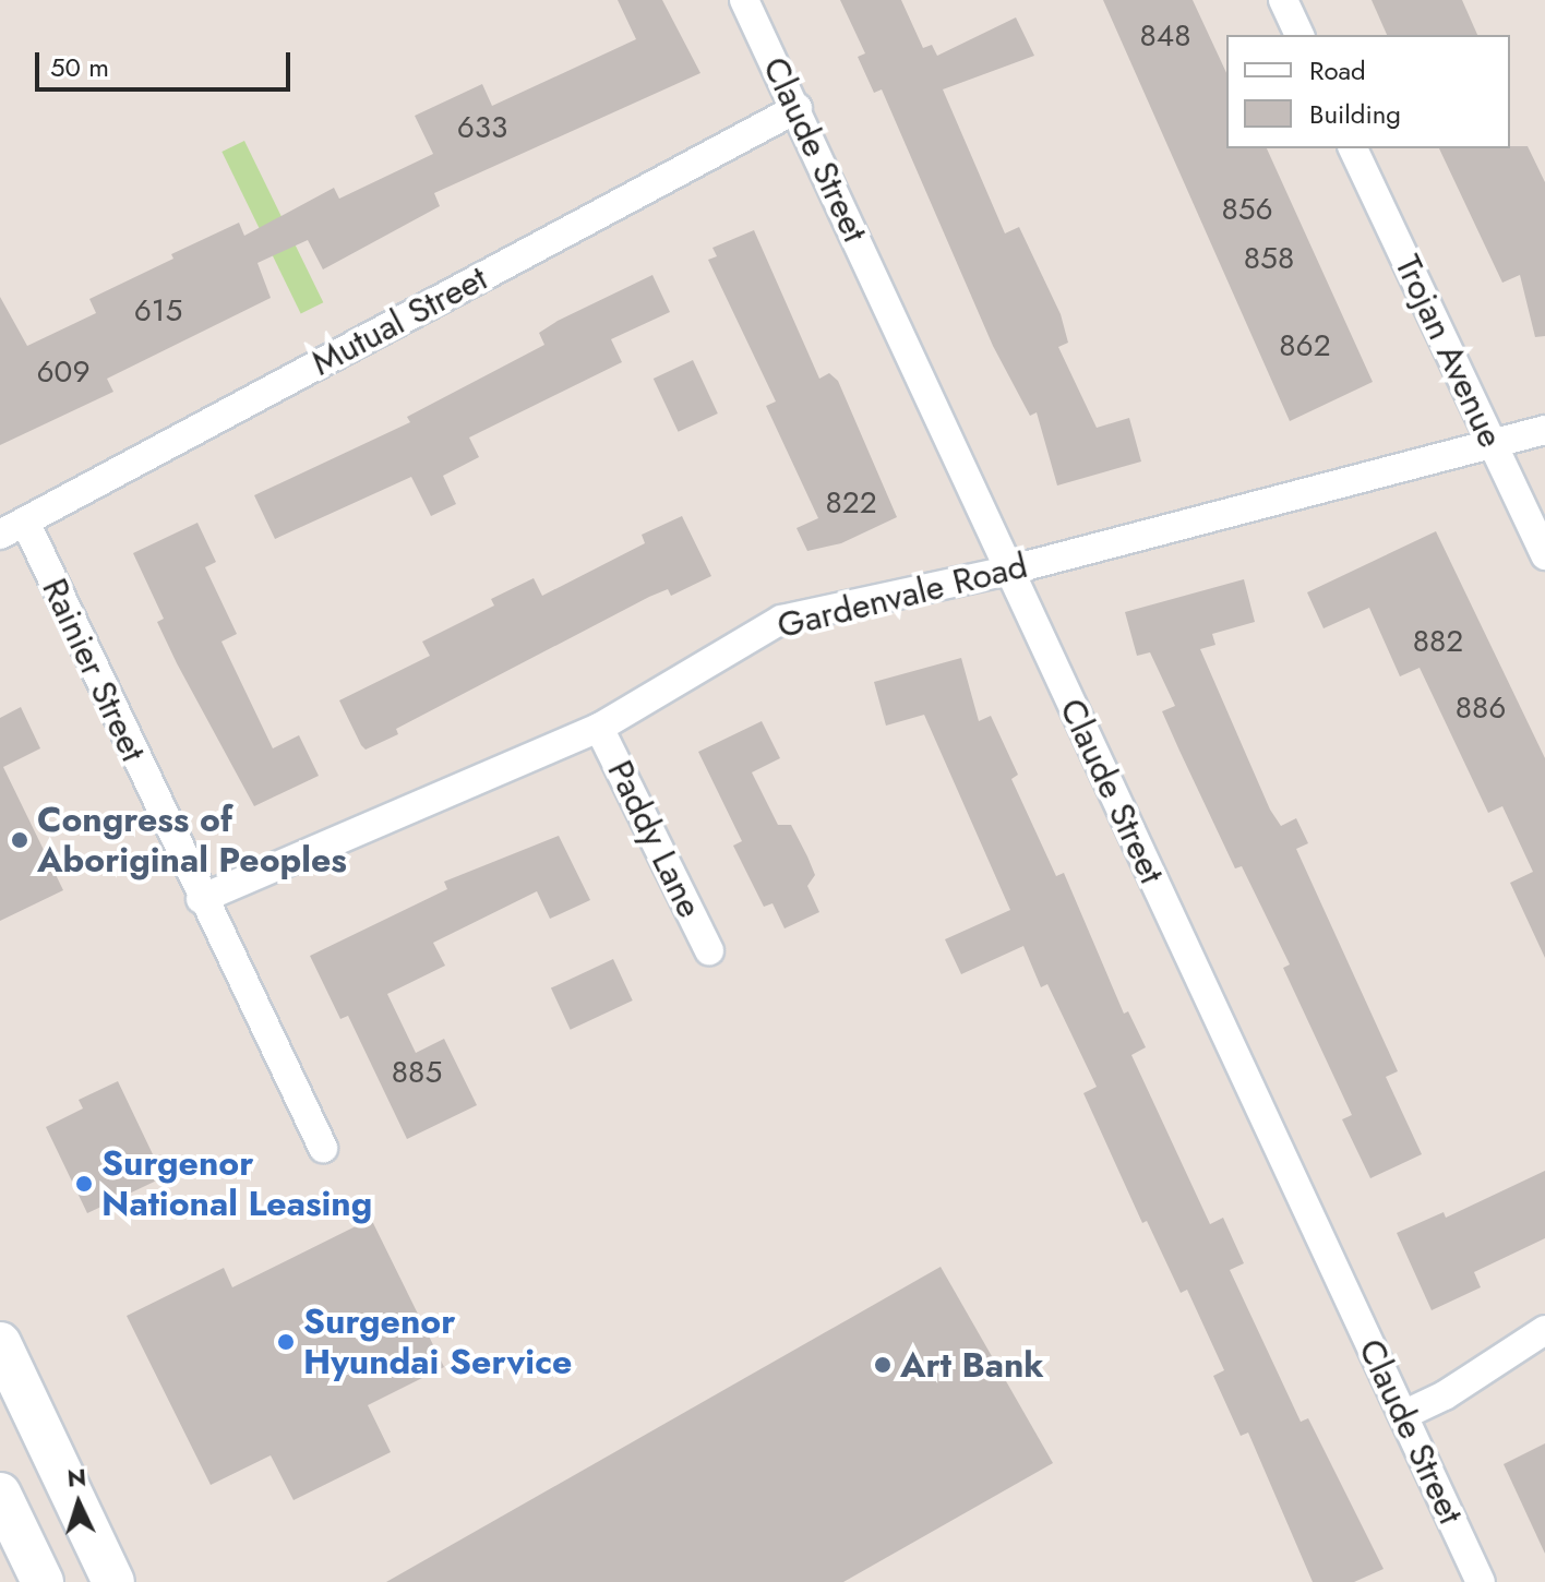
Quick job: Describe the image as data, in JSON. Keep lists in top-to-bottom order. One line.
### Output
{"streets":{"street":["Claude Street","Mutual Street","Trojan Avenue","Gardenvale Road","Rainier Street","Paddy Lane"]},"crossings":[["Claude Street","Mutual Street"],["Claude Street","Gardenvale Road"],["Mutual Street","Rainier Street"],["Trojan Avenue","Gardenvale Road"],["Gardenvale Road","Rainier Street"],["Gardenvale Road","Paddy Lane"]],"places":["Congress of Aboriginal Peoples","Surgenor National Leasing","Surgenor Hyundai Service","Art Bank"],"house_numbers":["848","633","856","858","615","862","609","822","882","886","885"],"legend":["Road","Building"],"scale_bar":"50 m","north":"top"}
